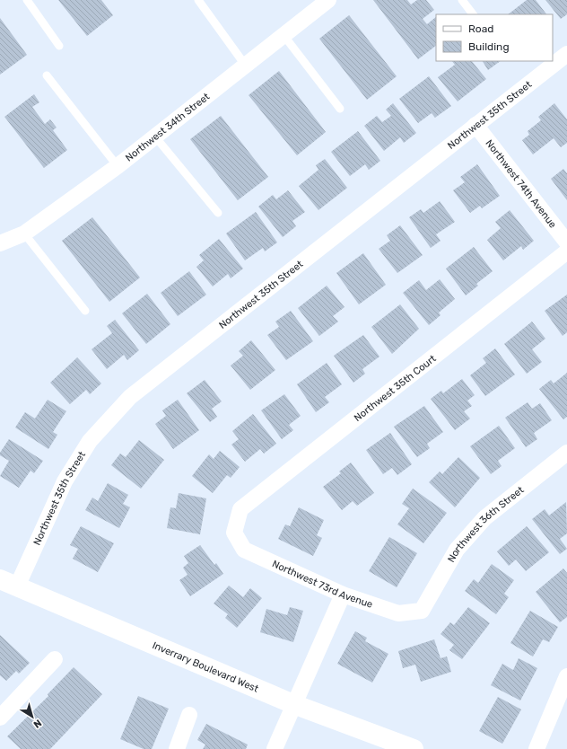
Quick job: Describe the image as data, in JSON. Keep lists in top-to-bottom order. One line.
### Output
{"streets":{"street":["Northwest 35th Street","Northwest 34th Street","Northwest 74th Avenue","Northwest 35th Court","Northwest 36th Street","Northwest 73rd Avenue","Inverrary Boulevard West"]},"crossings":[["Northwest 35th Street","Northwest 74th Avenue"],["Northwest 35th Street","Inverrary Boulevard West"],["Northwest 35th Court","Northwest 73rd Avenue"],["Northwest 36th Street","Northwest 73rd Avenue"]],"legend":["Road","Building"],"north":"bottom right"}
